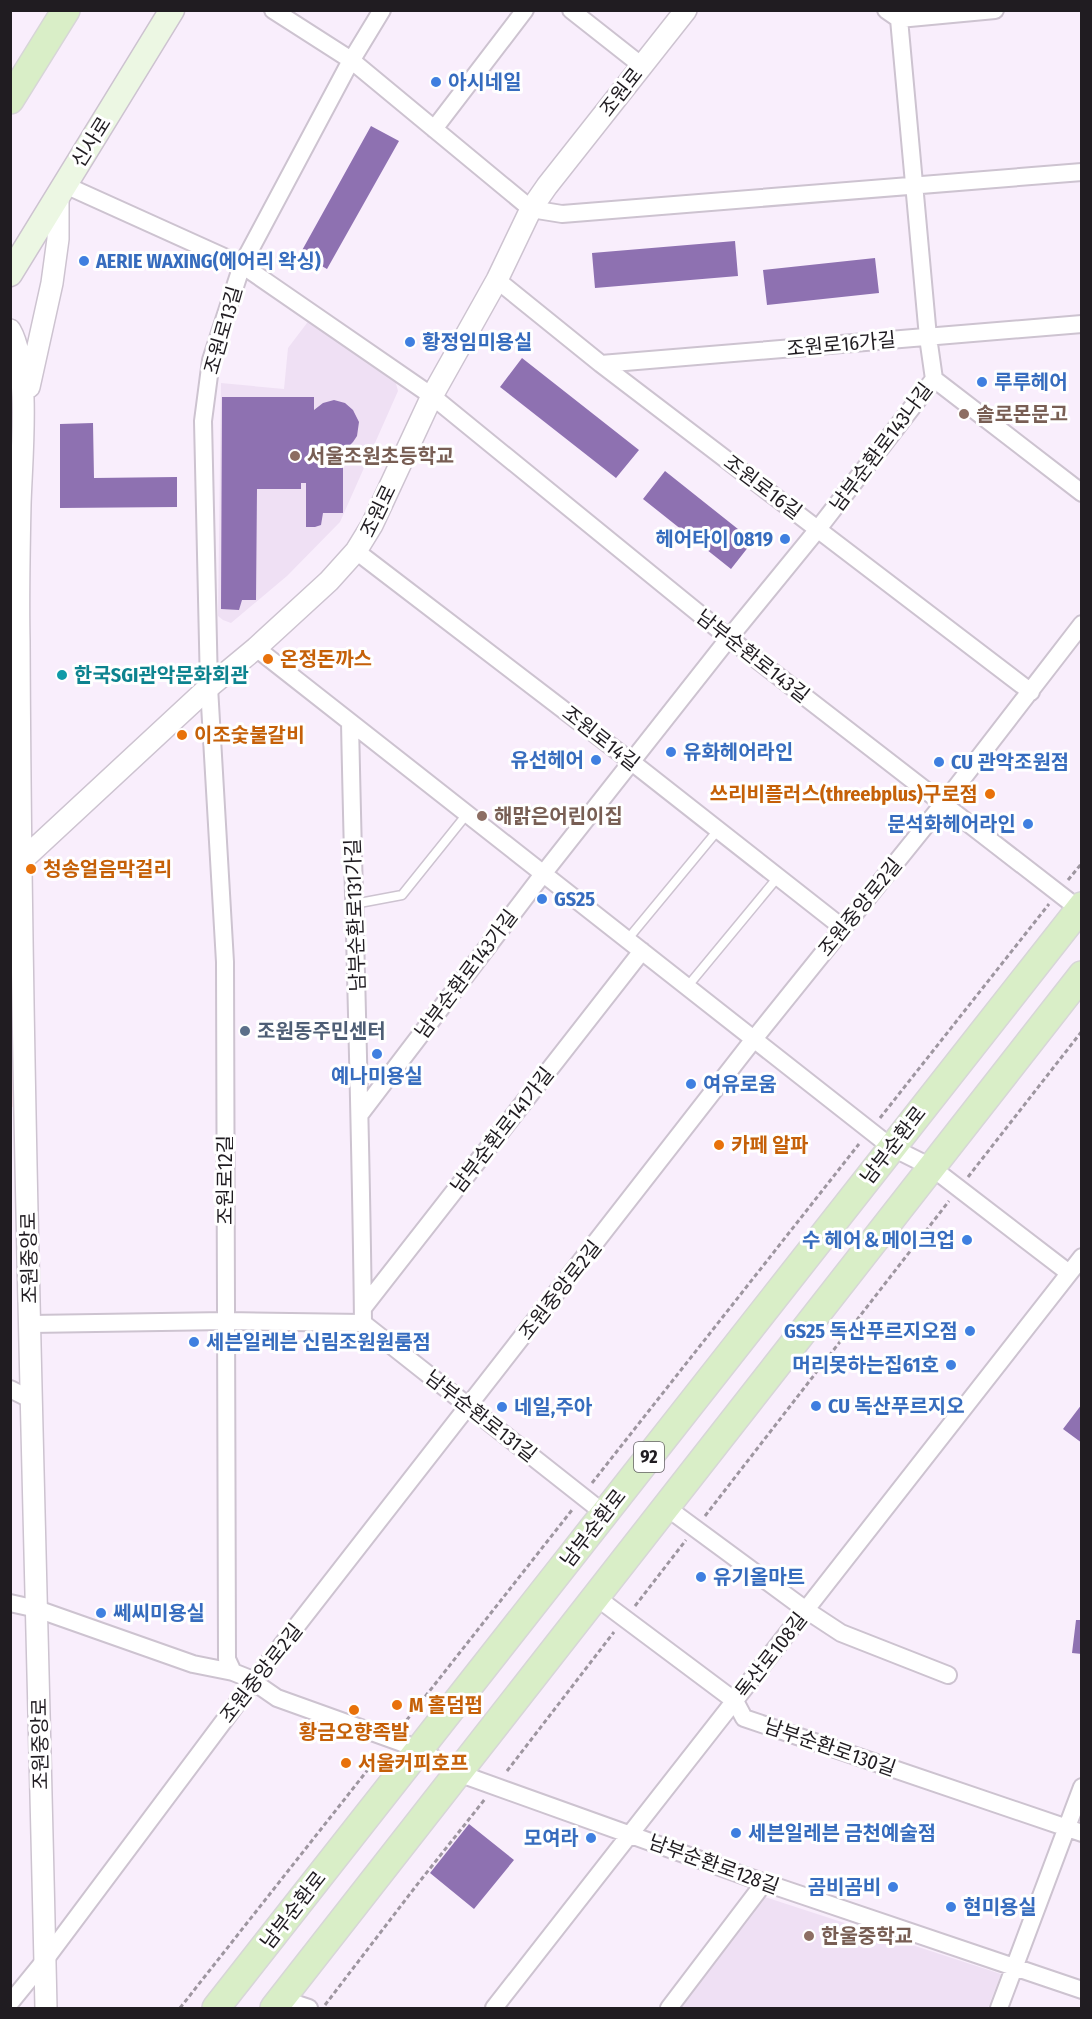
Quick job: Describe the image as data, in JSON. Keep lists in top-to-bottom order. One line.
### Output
{"streets":{"main road":["신사로","남부순환로","92"],"street":["조원로","조원로13길","조원로16가길","남부순환로143나길","조원로16길","남부순환로143길","조원로14길","조원중앙로2길","남부순환로131가길","남부순환로143가길","남부순환로141가길","조원로12길","조원중앙로","남부순환로131길","독산로108길","남부순환로130길","남부순환로128길"]},"crossings":[["조원로","조원로13길"],["조원로","조원로16길"],["조원로","남부순환로143길"],["조원로","조원로14길"],["조원로","조원로12길"],["조원로","조원중앙로"],["신사로","남부순환로143길"],["조원로13길","남부순환로143길"],["조원로13길","조원로12길"],["조원로16가길","남부순환로143나길"],["조원로16가길","조원로16길"],["남부순환로143나길","조원로16길"],["남부순환로143나길","남부순환로143길"],["남부순환로143나길","남부순환로143가길"],["조원로16길","조원중앙로2길"],["남부순환로143길","조원중앙로2길"],["남부순환로143길","남부순환로143가길"],["남부순환로143길","남부순환로"],["조원로14길","조원중앙로2길"],["조원로14길","남부순환로143가길"],["조원중앙로2길","조원중앙로"],["조원중앙로2길","남부순환로131길"],["조원중앙로2길","남부순환로128길"],["남부순환로131가길","남부순환로143가길"],["남부순환로131가길","남부순환로141가길"],["남부순환로131가길","남부순환로131길"],["남부순환로141가길","남부순환로131길"],["남부순환로","남부순환로131길"],["남부순환로","남부순환로128길"],["조원로12길","남부순환로128길"],["조원중앙로","남부순환로128길"],["92","남부순환로130길"],["92","남부순환로128길"],["독산로108길","남부순환로130길"],["독산로108길","남부순환로128길"]],"places":["아시네일","AERIE WAXING(에어리 왁싱)","황정임미용실","루루헤어","솔로몬문고","서울조원초등학교","헤어타이 0819","온정돈까스","한국SGI관악문화회관","이조숯불갈비","유화헤어라인","유선헤어","CU 관악조원점","쓰리비플러스(threebplus)구로점","해맑은어린이집","문석화헤어라인","청송얼음막걸리","GS25","조원동주민센터","예나미용실","여유로움","카페 알파","수 헤어＆메이크업","GS25 독산푸르지오점","세븐일레븐 신림조원원룸점","머리못하는집61호","CU 독산푸르지오","네일,주아","유기올마트","쎄씨미용실","M 홀덤펍","황금오향족발","서울커피호프","세븐일레븐 금천예술점","모여라","곰비곰비","현미용실","한울중학교"]}
